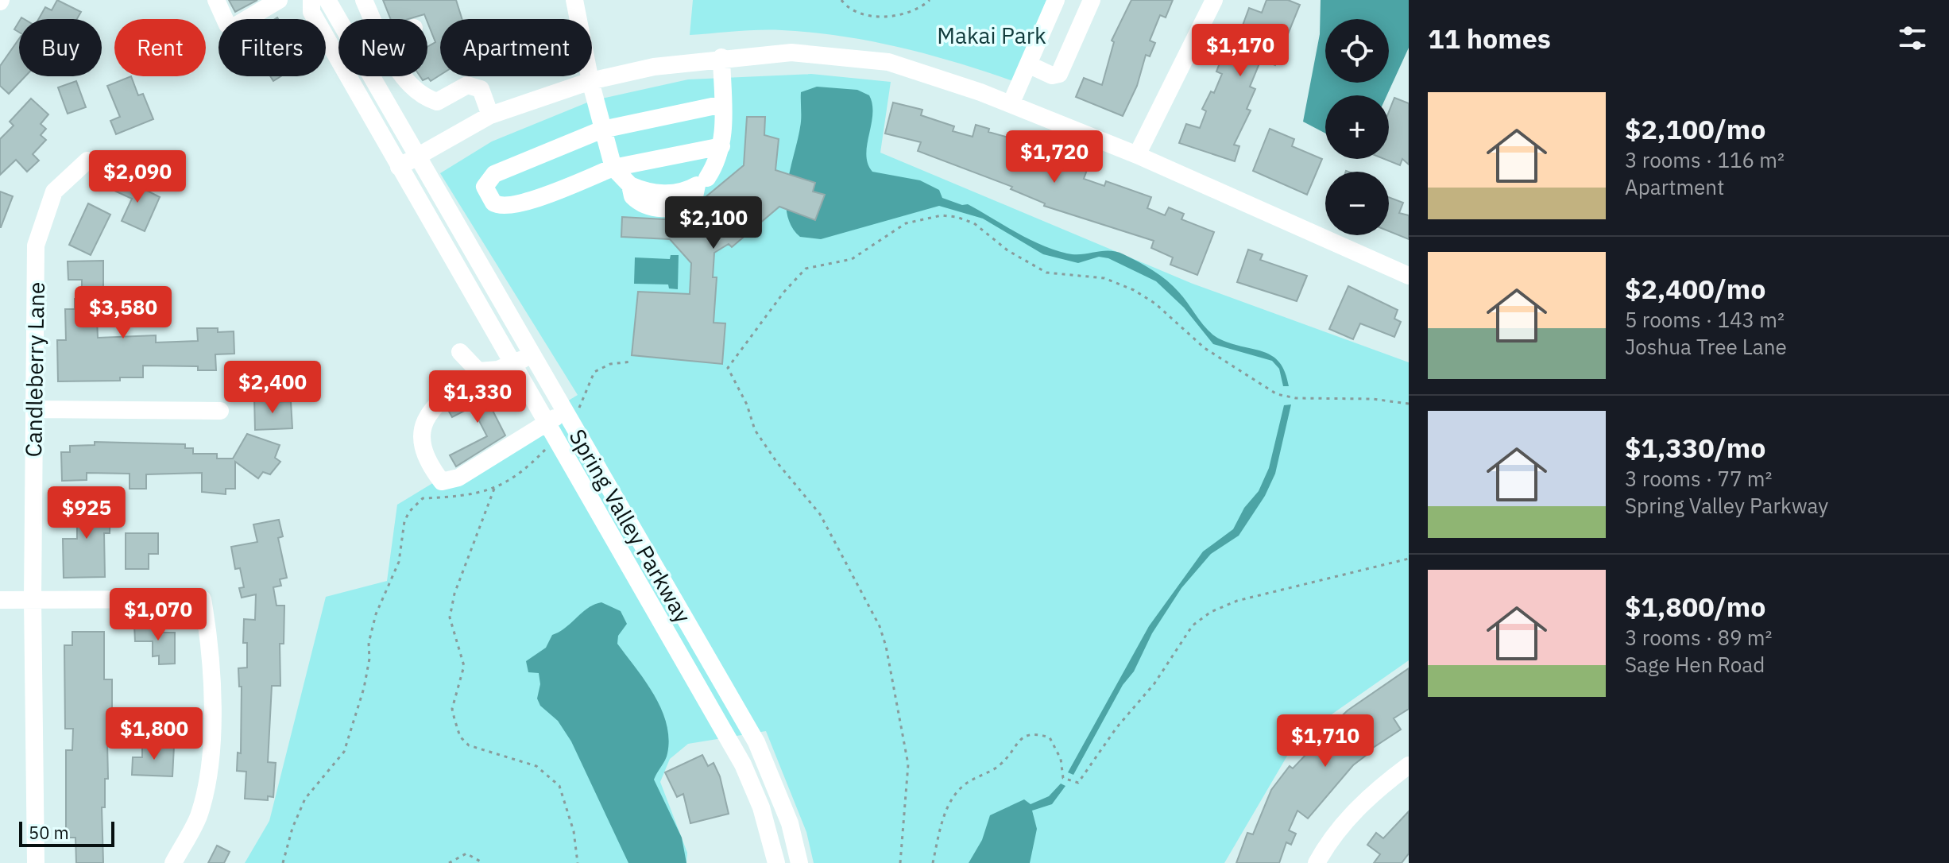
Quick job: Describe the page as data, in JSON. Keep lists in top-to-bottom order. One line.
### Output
{"streets":{"street":["Candleberry Lane","Spring Valley Parkway"]},"parks":["Makai Park"],"scale_bar":"50 m","page":{"heading":"11 homes","map_buttons":["+","−"],"chip":["Buy","Rent","Filters","New","Apartment"],"price":["$1,170","$1,720","$2,090","$2,100","$3,580","$2,400","$1,330","$925","$1,070","$1,800","$1,710"],"list":[{"name":"$2,100/mo","note":"3 rooms · 116 m² · Apartment"},{"name":"$2,400/mo","note":"5 rooms · 143 m² · Joshua Tree Lane"},{"name":"$1,330/mo","note":"3 rooms · 77 m² · Spring Valley Parkway"},{"name":"$1,800/mo","note":"3 rooms · 89 m² · Sage Hen Road"}],"scale":"50 m"}}
